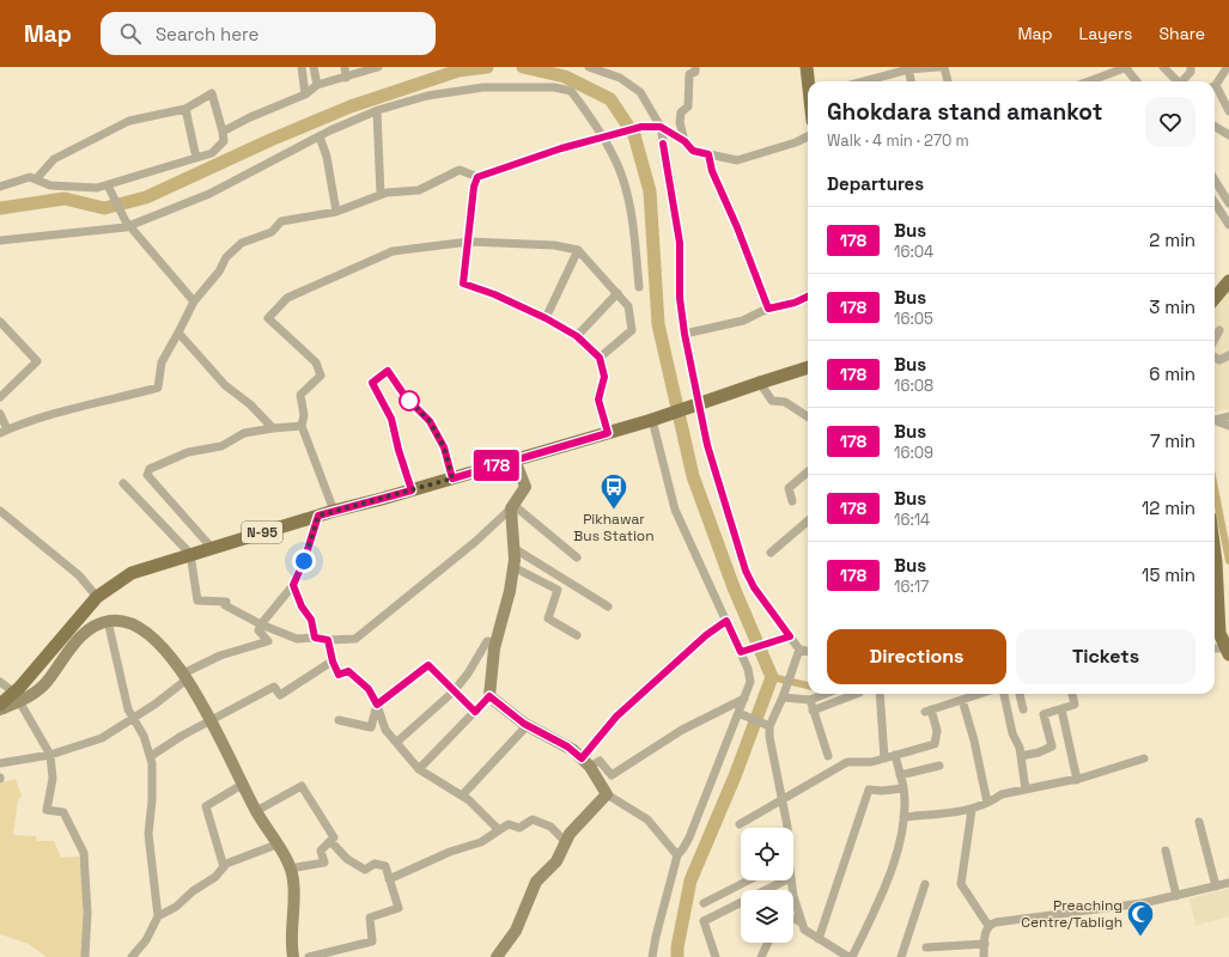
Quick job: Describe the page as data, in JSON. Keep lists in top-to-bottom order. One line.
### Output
{"streets":{"main road":["N-95"]},"places":{"bus stop":["Pikhawar Bus Station"],"mosque":["Preaching Centre/Tabligh"]},"lines":["bus line 178"],"page":{"header":"Map","search":"Search here","nav":["Map","Layers","Share"],"on_map":"178","heading":[["Ghokdara stand amankot","Walk · 4 min · 270 m"],"Departures"],"list":[{"mark":"178","name":"Bus","note":"16:04","value":"2 min"},{"mark":"178","name":"Bus","note":"16:05","value":"3 min"},{"mark":"178","name":"Bus","note":"16:08","value":"6 min"},{"mark":"178","name":"Bus","note":"16:09","value":"7 min"},{"mark":"178","name":"Bus","note":"16:14","value":"12 min"},{"mark":"178","name":"Bus","note":"16:17","value":"15 min"}],"buttons":["Directions","Tickets"]}}
